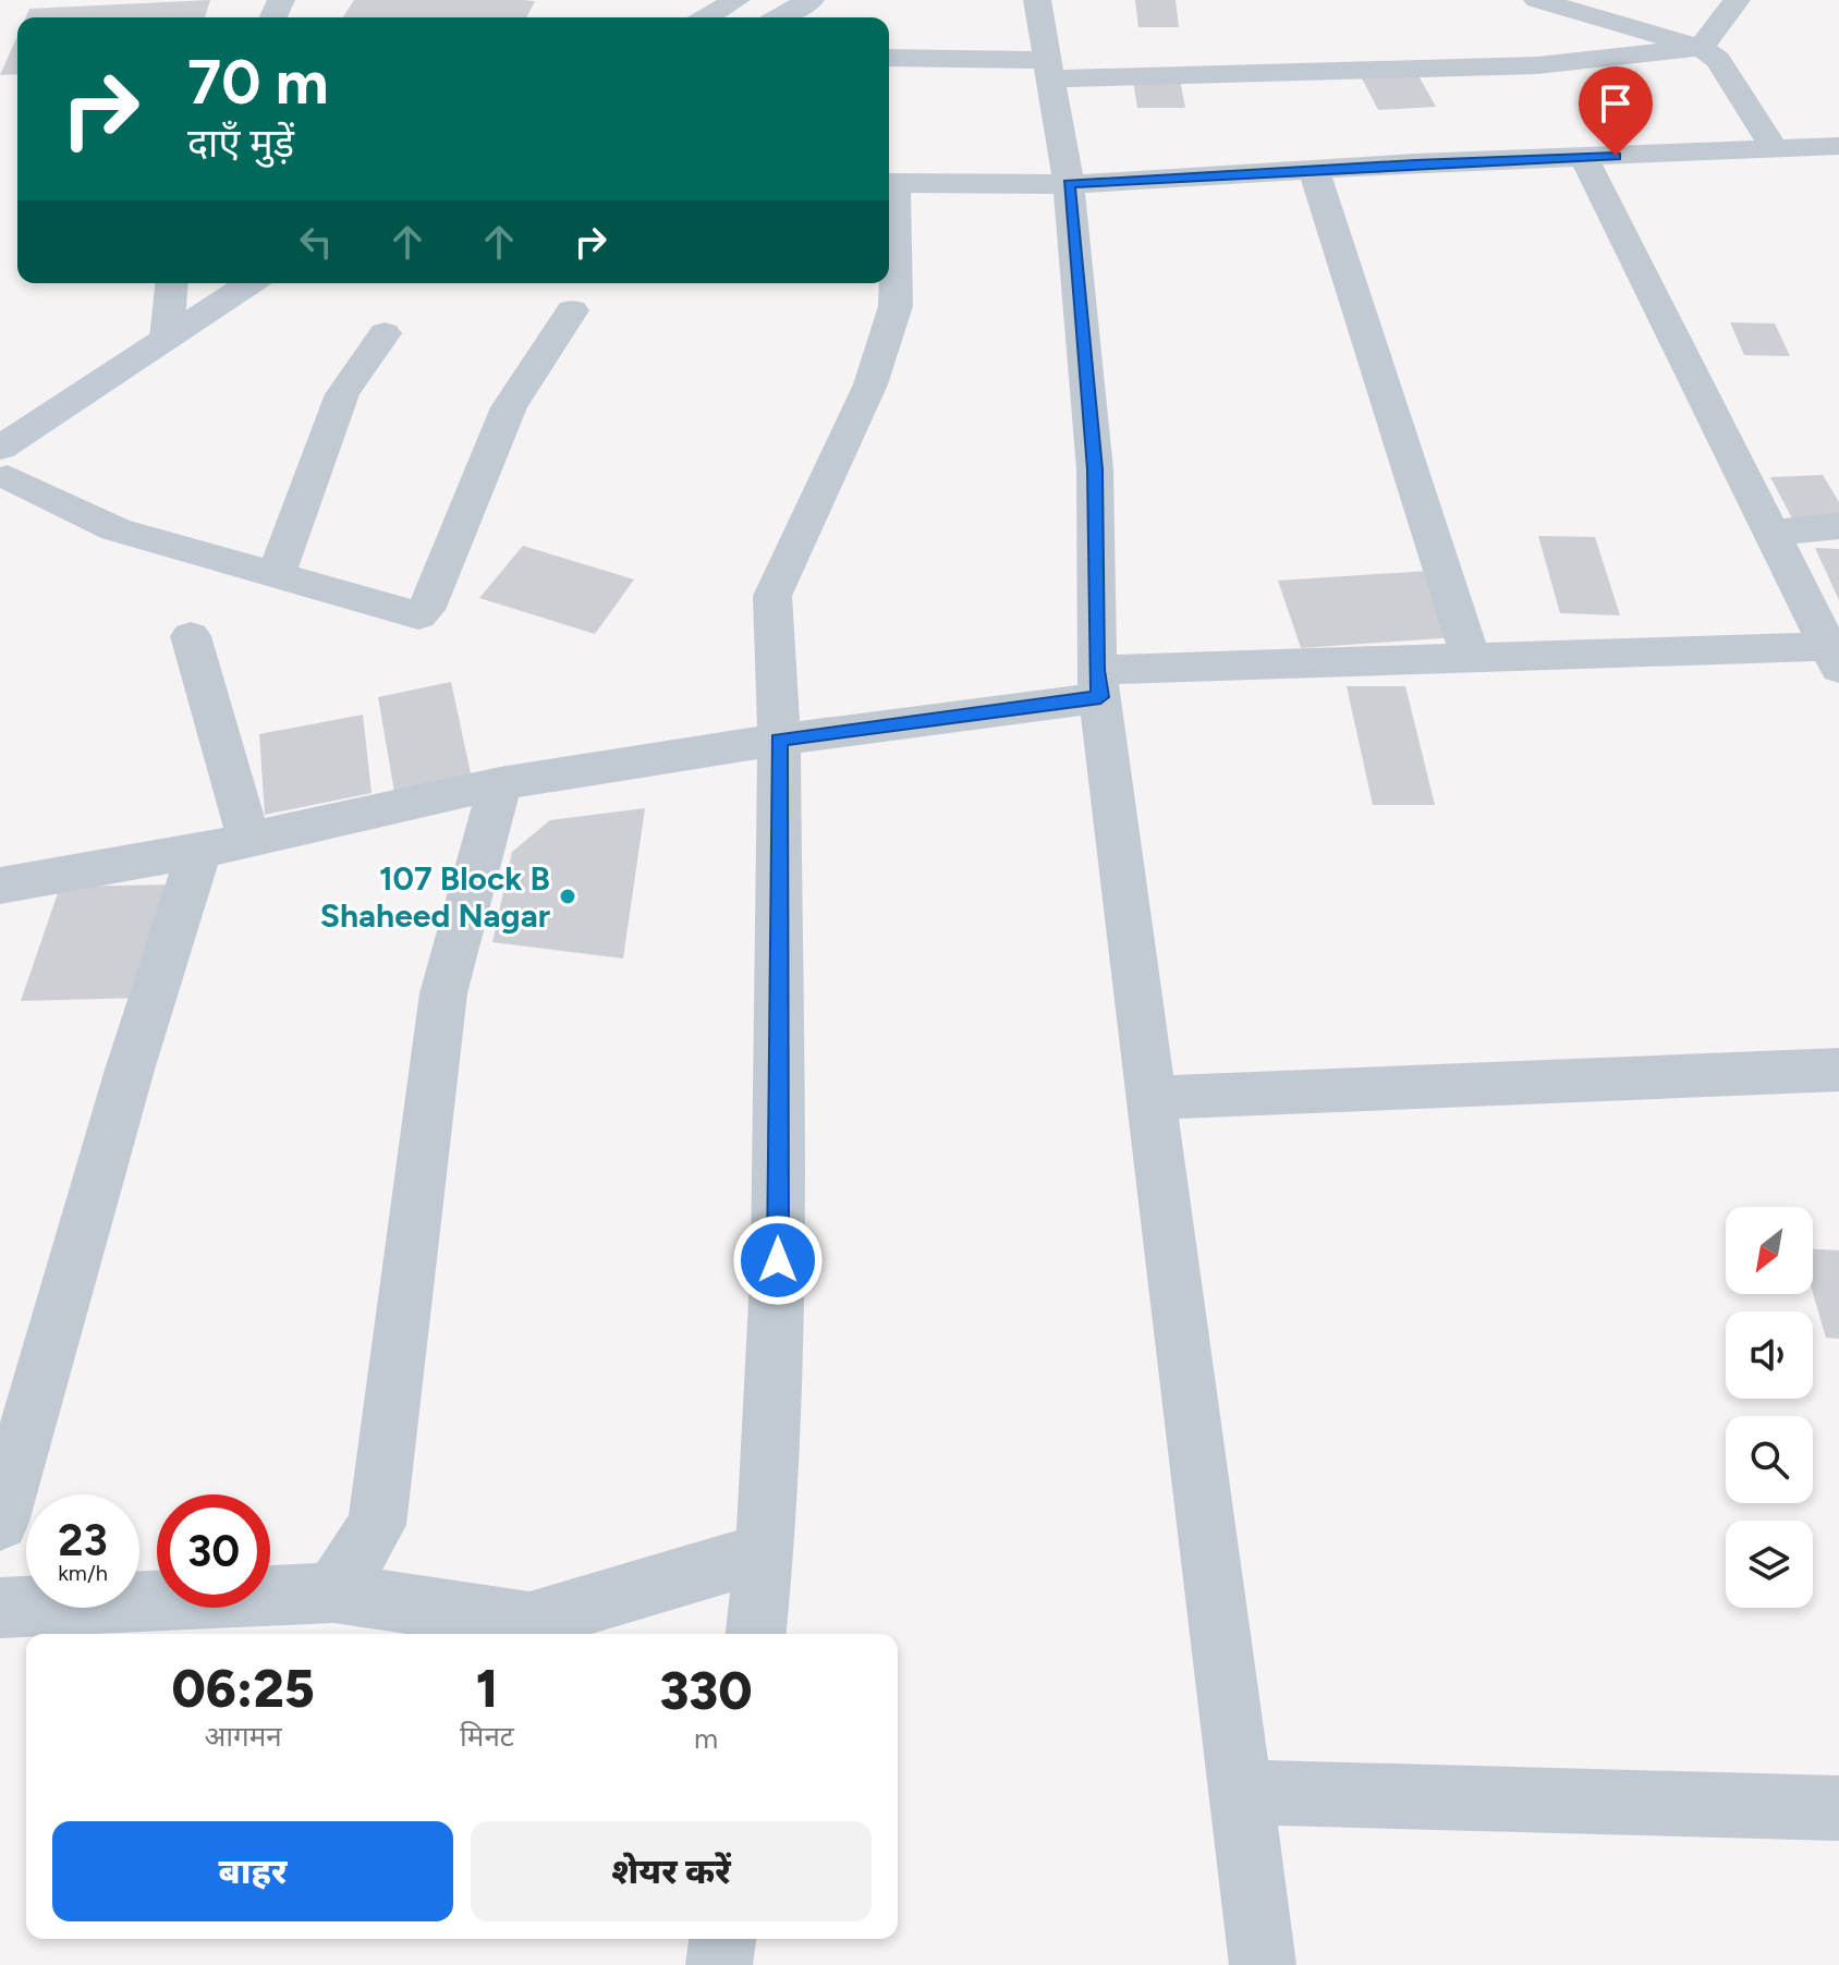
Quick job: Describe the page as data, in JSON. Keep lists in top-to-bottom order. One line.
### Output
{"places":["107 Block B Shaheed Nagar"],"north":"bottom left","page":{"turn":["70 m","दाएँ मुड़ें"],"speed":"23 km/h","limit":"30","eta":["06:25","आगमन","1","मिनट","330","m"],"buttons":["बाहर","शेयर करें"]}}
